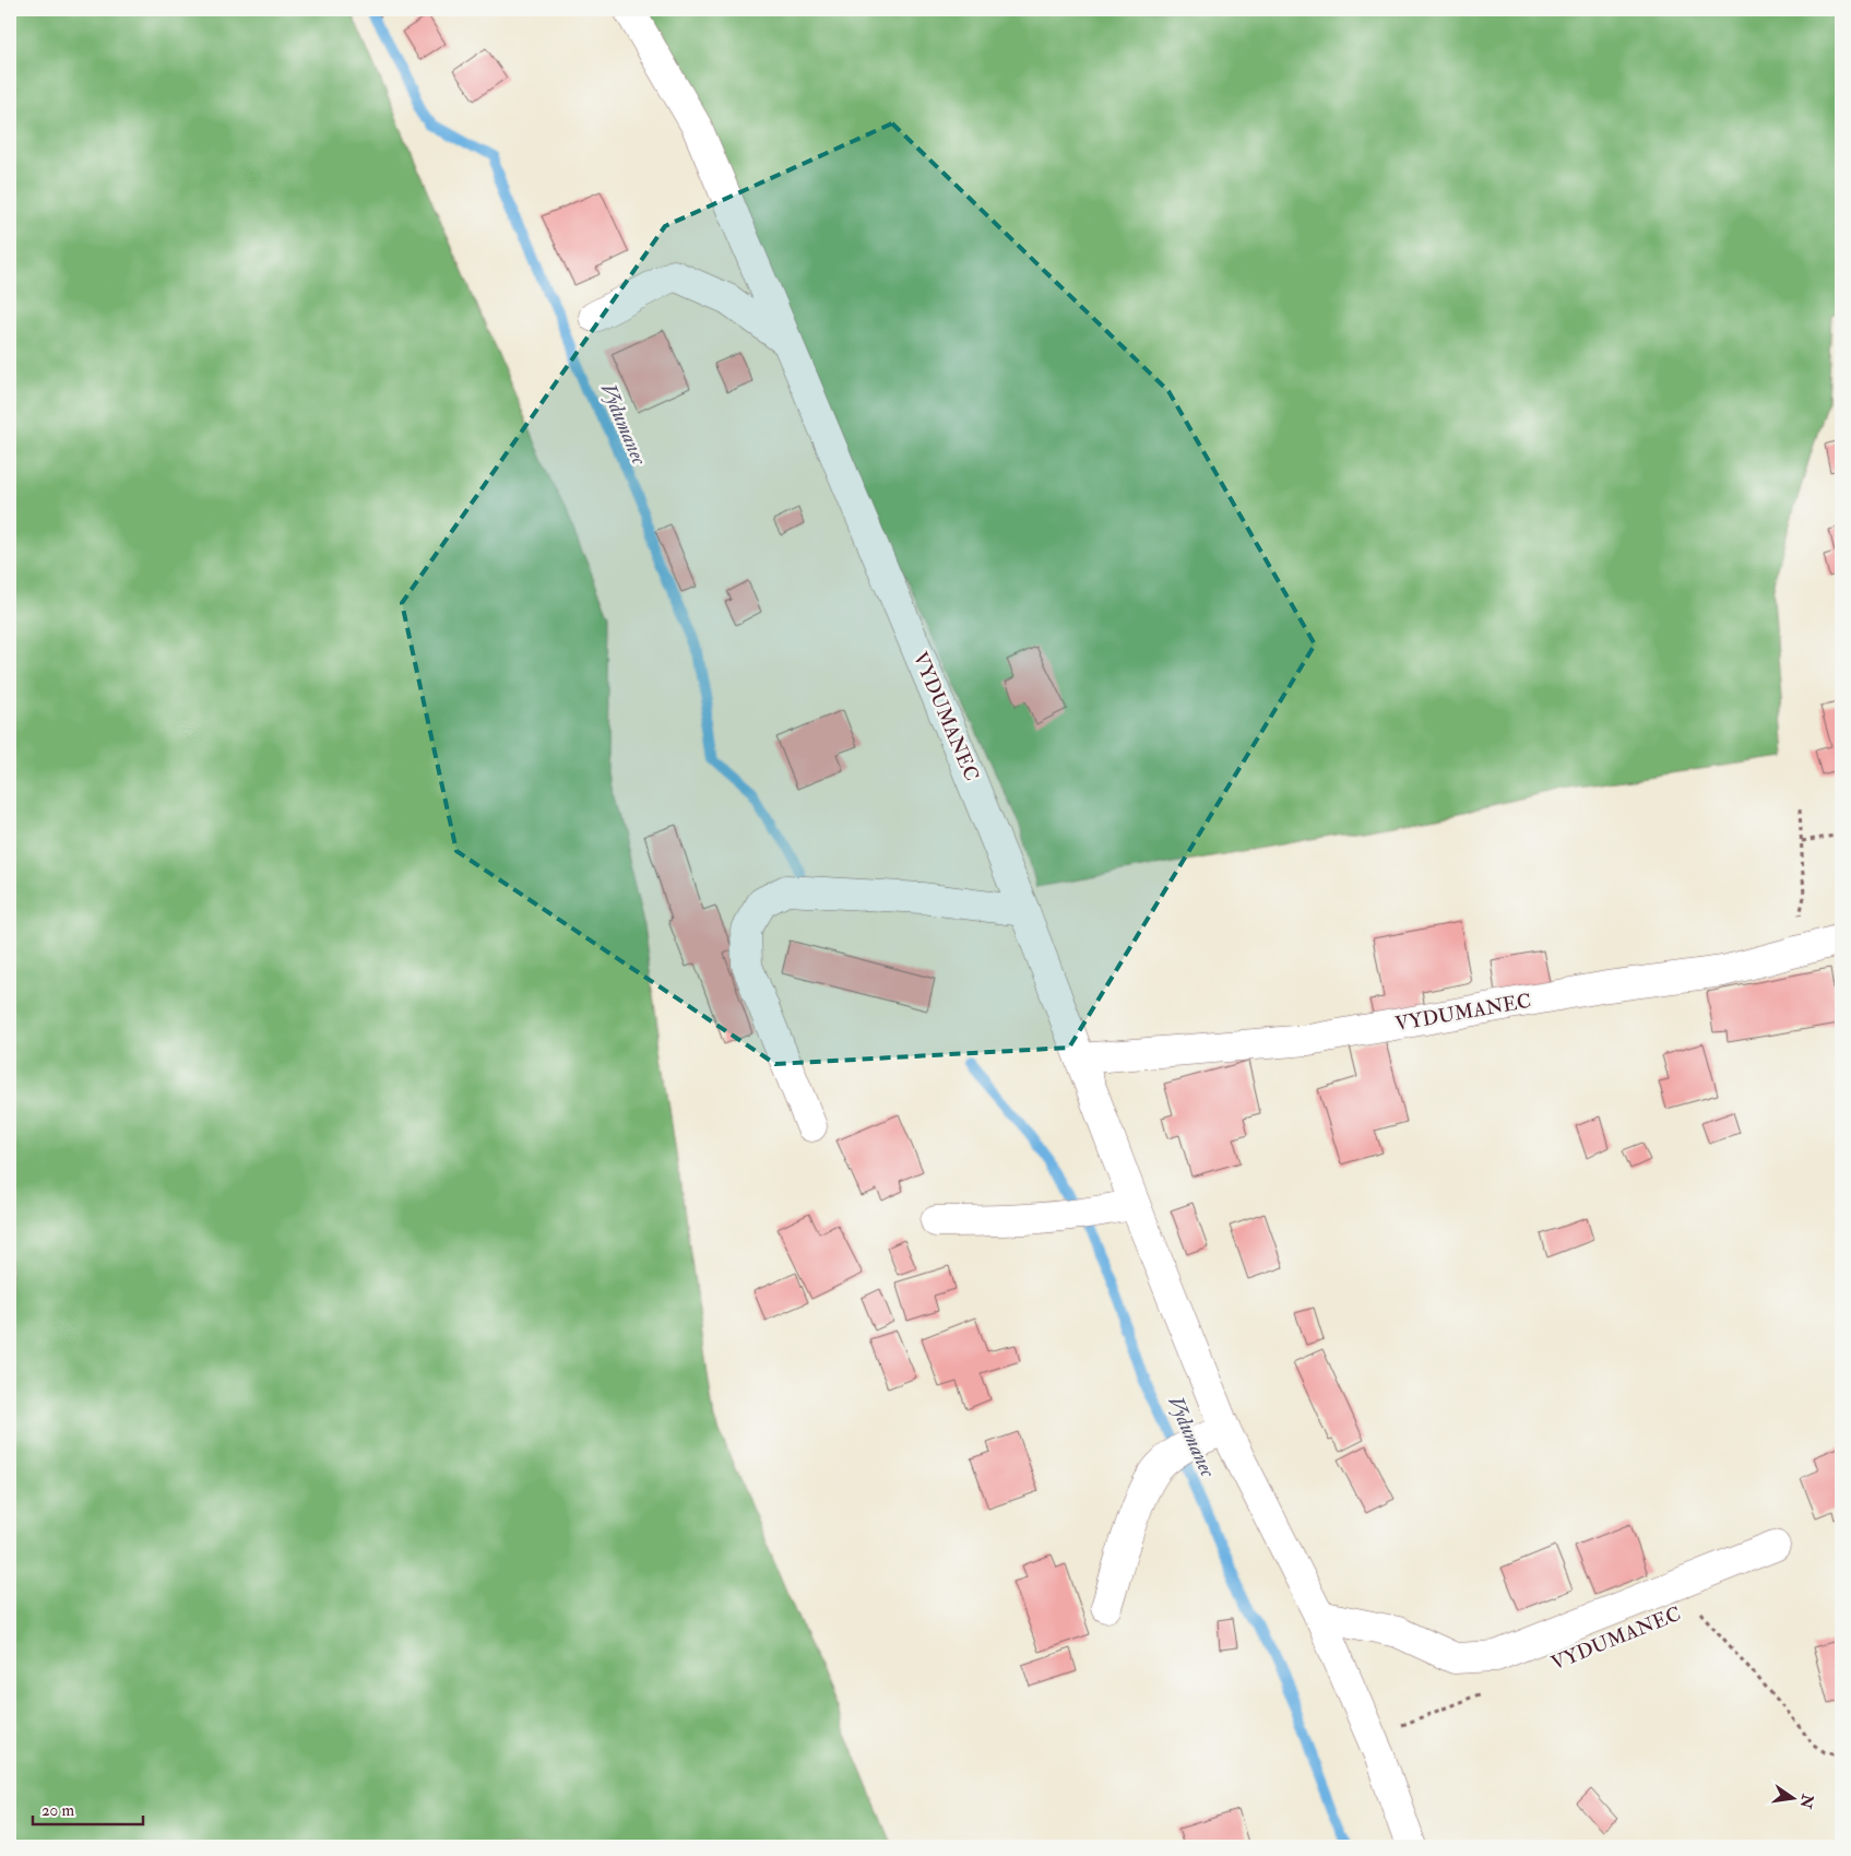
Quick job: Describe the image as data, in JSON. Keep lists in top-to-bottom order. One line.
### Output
{"streets":{"main road":["VYDUMANEC"]},"water":["Vydumanec"],"scale_bar":"20 m","north":"right"}
